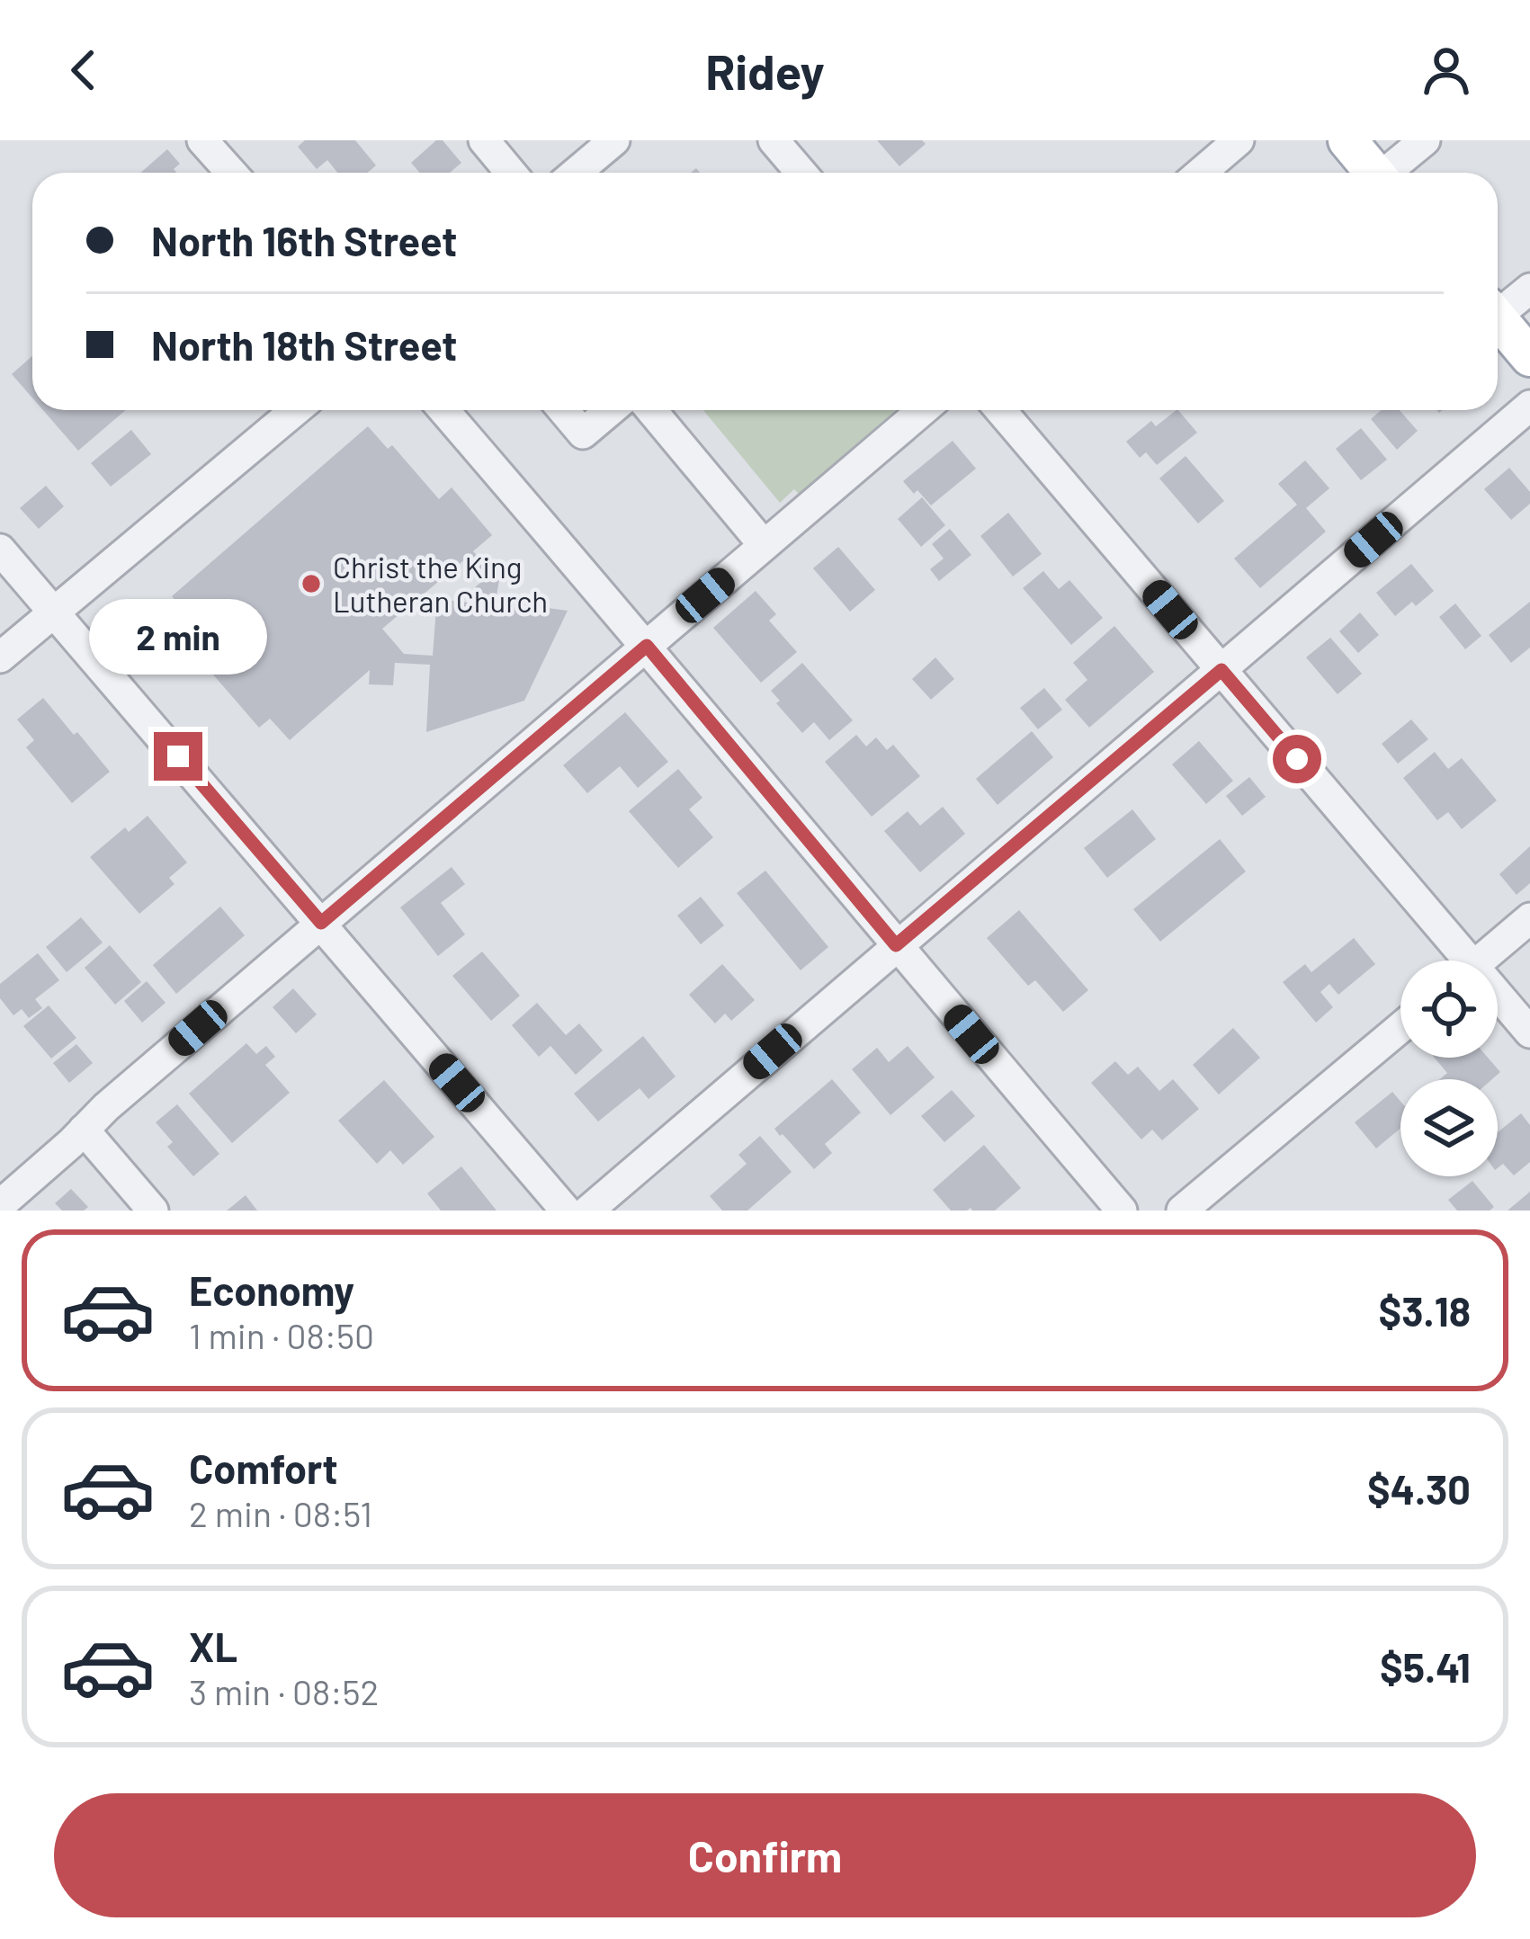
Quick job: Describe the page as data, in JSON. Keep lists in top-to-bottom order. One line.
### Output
{"places":["Christ the King Lutheran Church"],"page":{"header":"Ridey","banner":["North 16th Street","North 18th Street"],"bubble":"2 min","list":[{"name":"Economy","note":"1 min · 08:50","value":"$3.18"},{"name":"Comfort","note":"2 min · 08:51","value":"$4.30"},{"name":"XL","note":"3 min · 08:52","value":"$5.41"}],"buttons":"Confirm"}}
